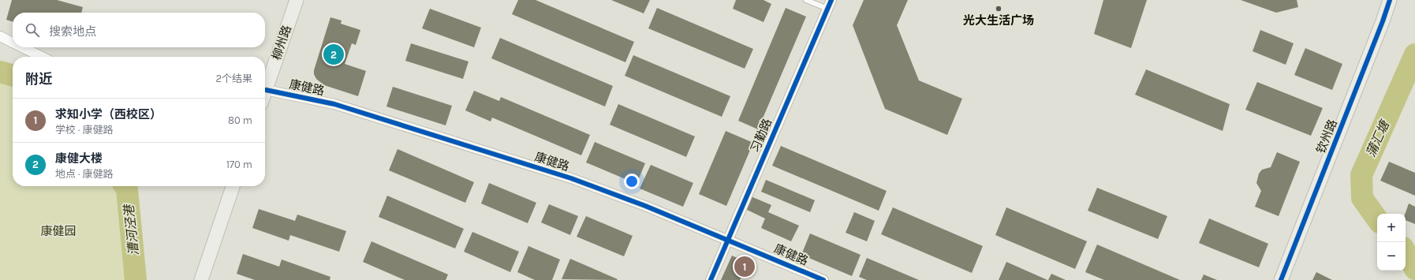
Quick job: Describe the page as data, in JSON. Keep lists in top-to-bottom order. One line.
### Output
{"streets":{"street":["柳州路","康健路","习勤路","钦州路"]},"crossings":[["柳州路","康健路"],["康健路","习勤路"]],"water":["蒲汇塘","漕河泾港"],"parks":["康健园"],"places":["光大生活广场"],"page":{"search":"搜索地点","pins":["2","1"],"heading":["附近","2个结果"],"list":[{"mark":"1","name":"求知小学（西校区）","note":"学校 · 康健路","value":"80 m"},{"mark":"2","name":"康健大楼","note":"地点 · 康健路","value":"170 m"}],"map_buttons":["+","−"]}}
